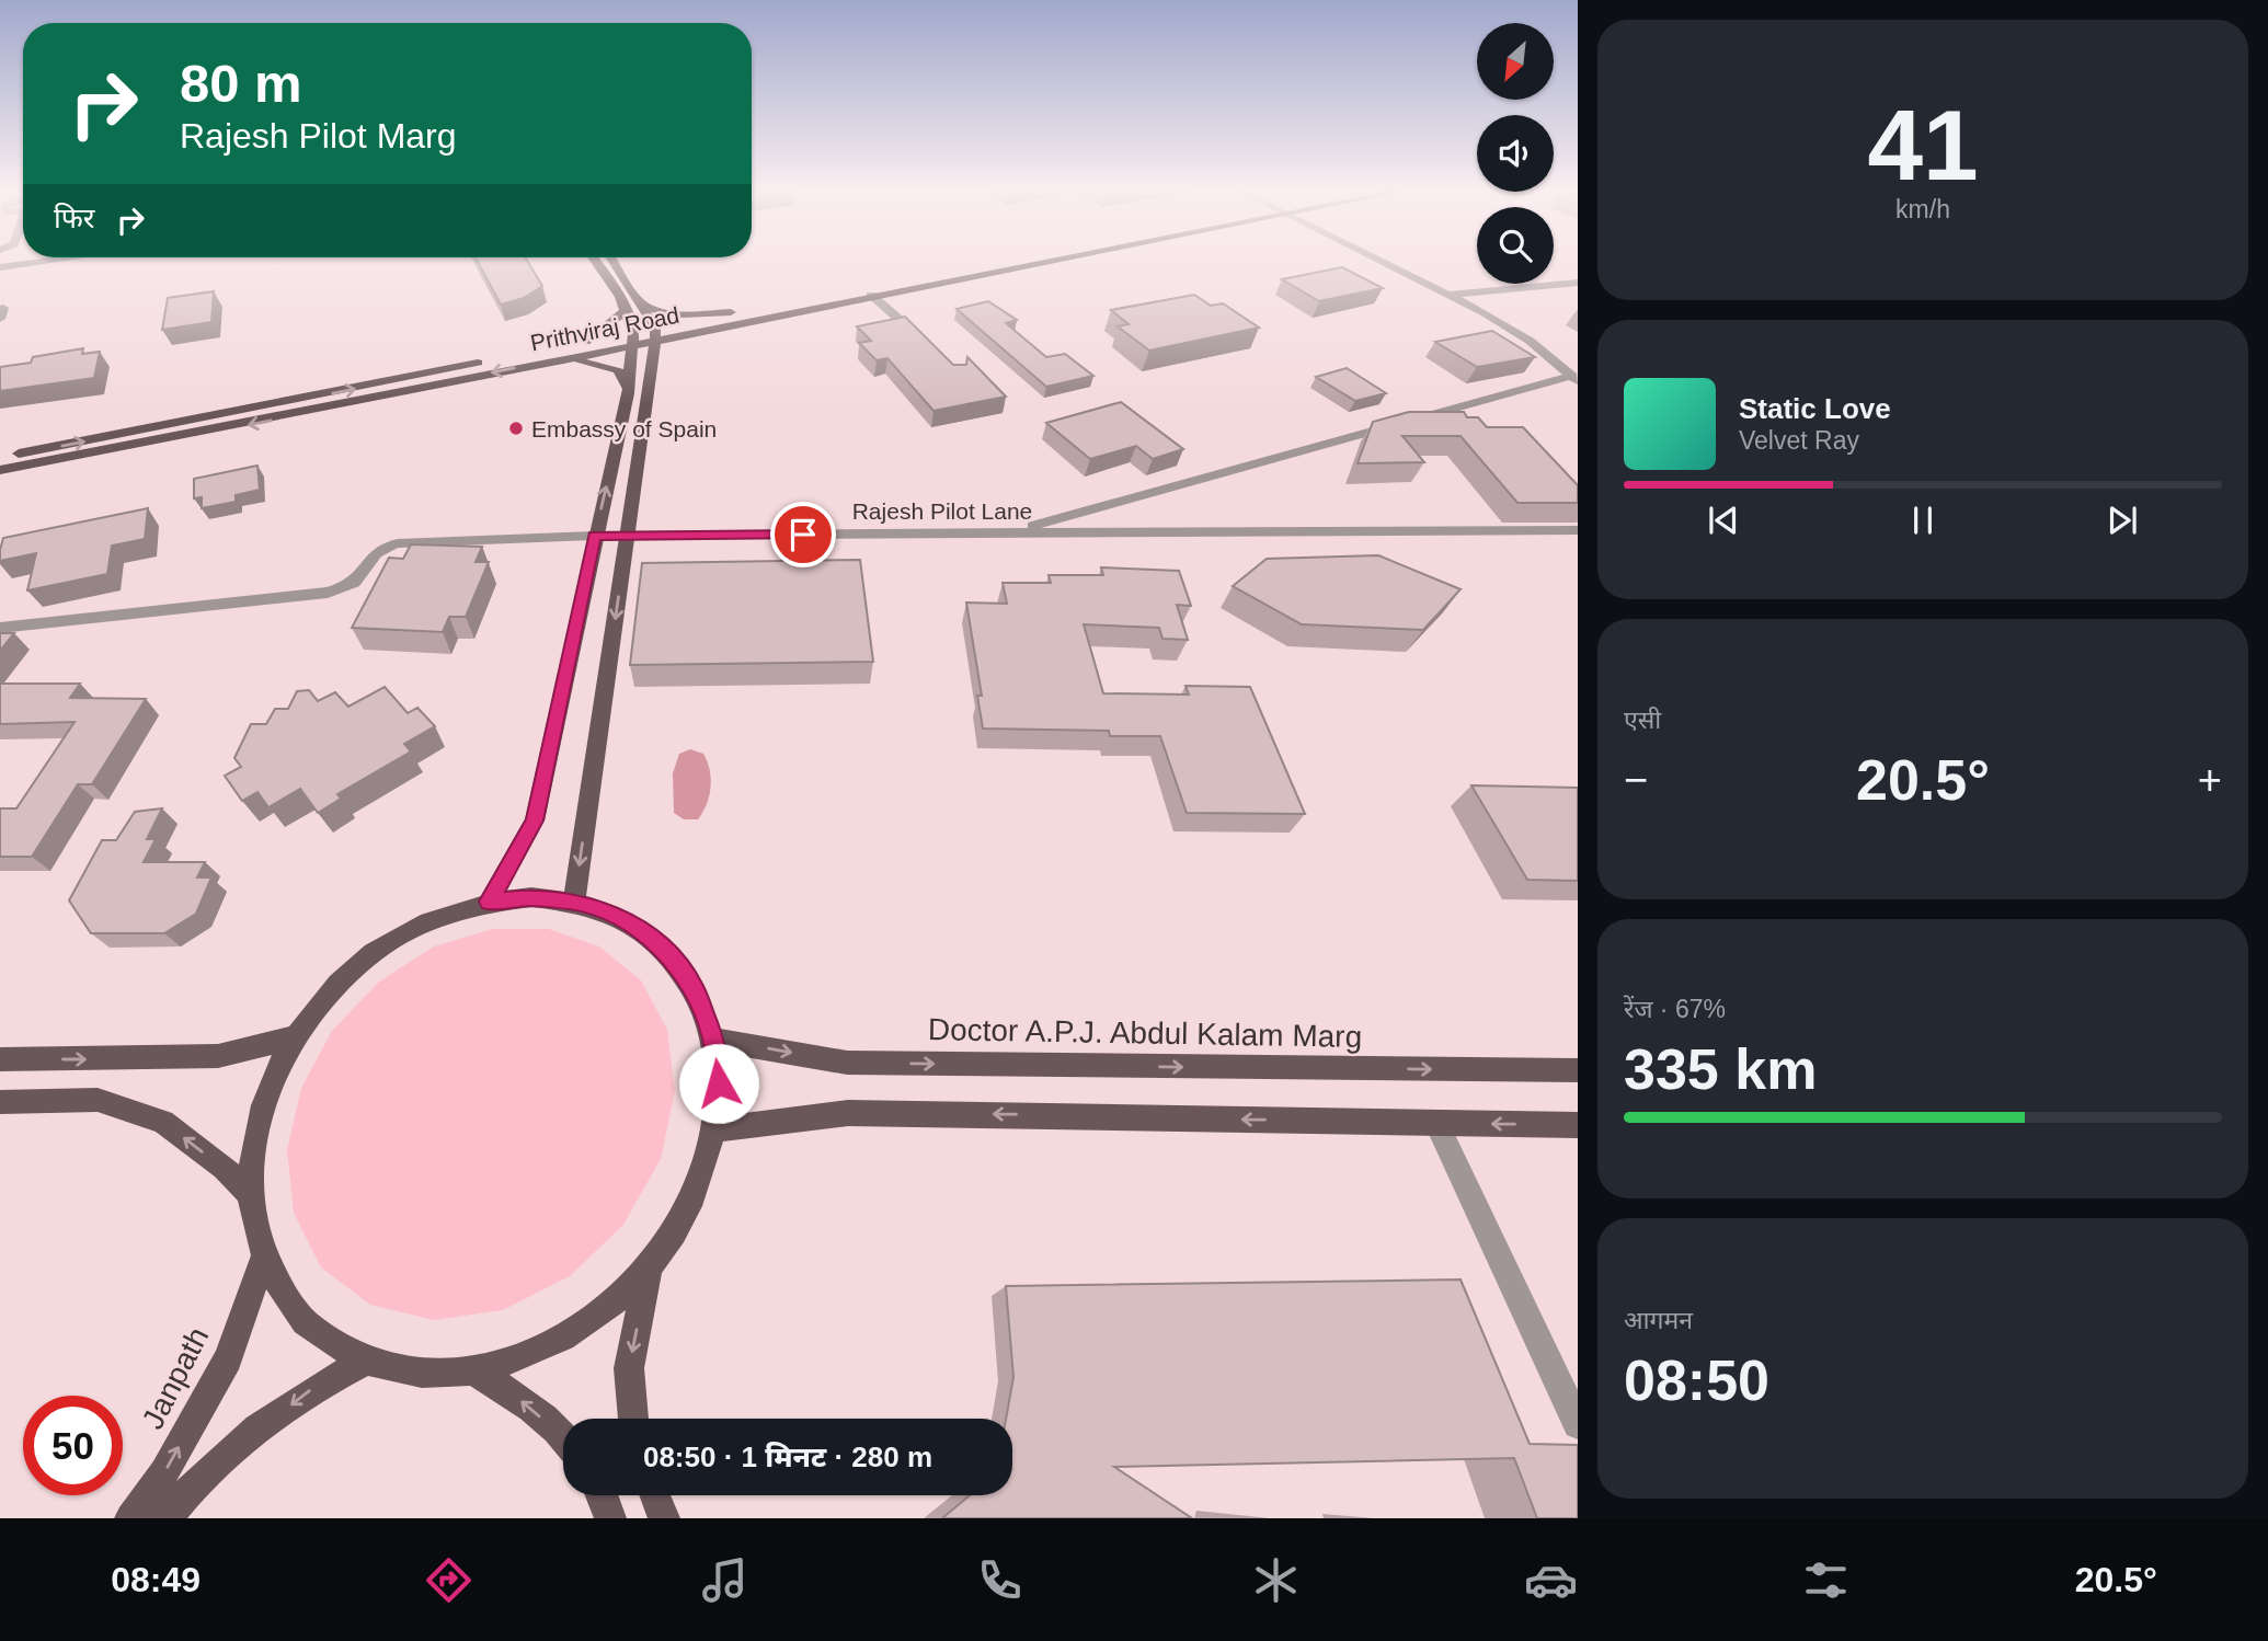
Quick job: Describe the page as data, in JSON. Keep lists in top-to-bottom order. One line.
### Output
{"streets":{"main road":["Prithviraj Road","Doctor A.P.J. Abdul Kalam Marg","Janpath"],"street":["Rajesh Pilot Lane"]},"places":["Embassy of Spain"],"north":"bottom left","page":{"tile":[["41","km/h"],"एसी",["रेंज · 67%","335 km"],["आगमन","08:50"]],"turn":["80 m","Rajesh Pilot Marg"],"then":"फिर","song":["Static Love","Velvet Ray"],"heat":["−","20.5°","+"],"limit":"50","trip":"08:50 · 1 मिनट · 280 m","tabs":["08:49","20.5°"]}}
